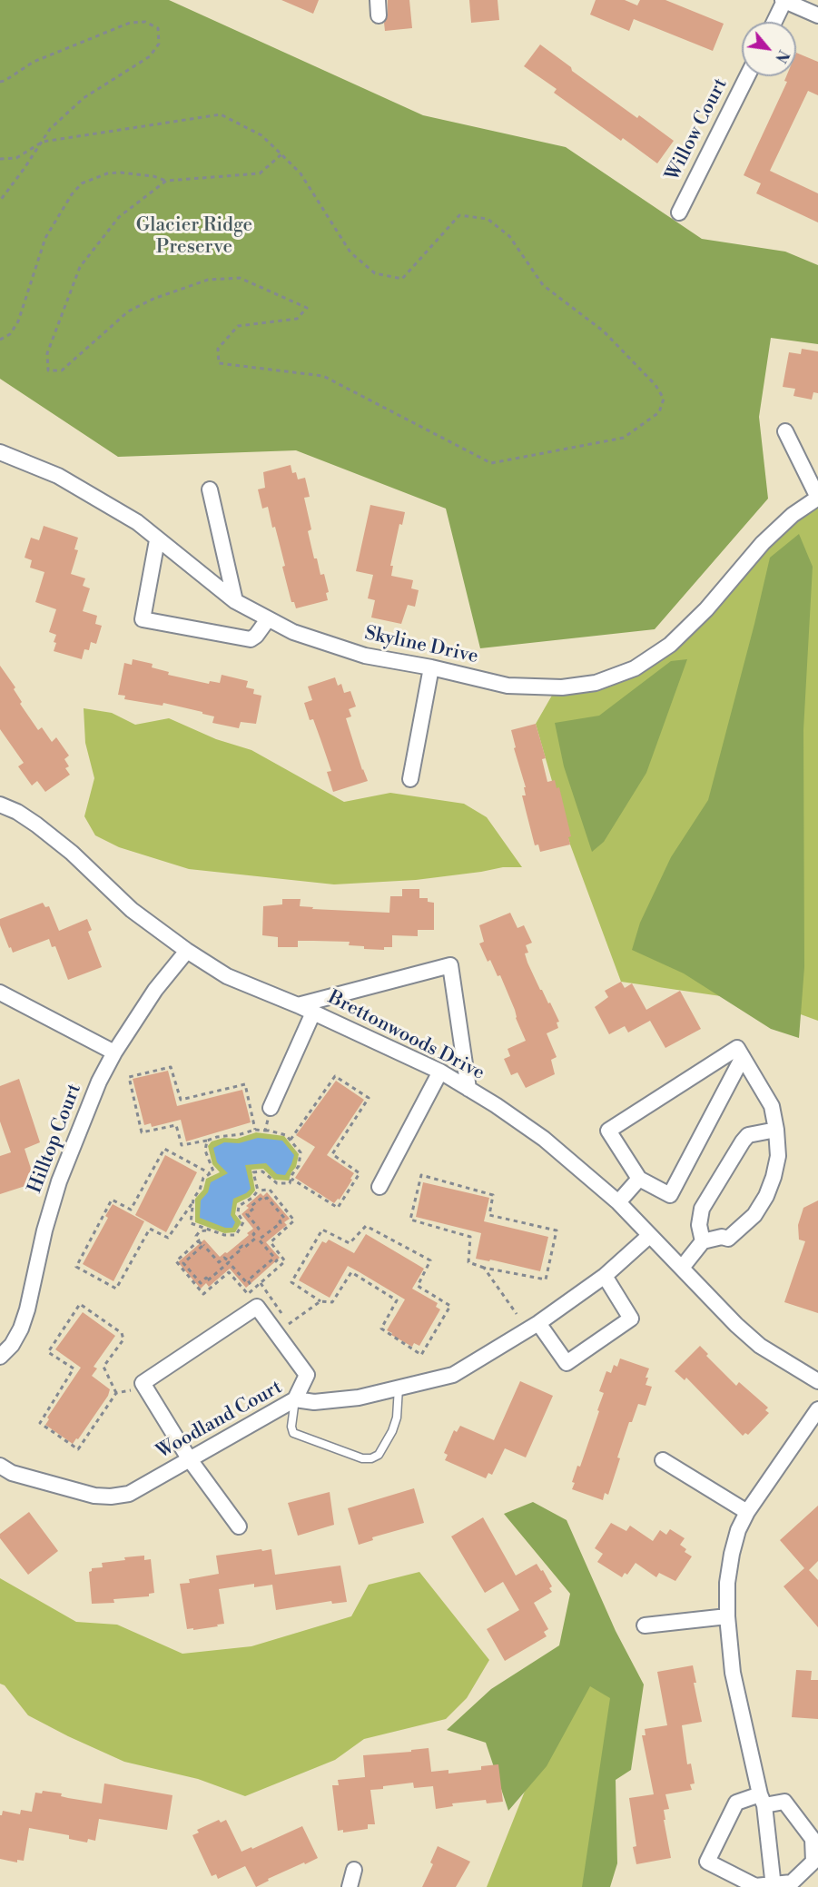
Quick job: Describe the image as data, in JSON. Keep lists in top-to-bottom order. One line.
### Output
{"streets":{"street":["Willow Court","Skyline Drive","Brettonwoods Drive","Hilltop Court","Woodland Court"]},"crossings":[["Brettonwoods Drive","Hilltop Court"],["Brettonwoods Drive","Woodland Court"]],"parks":["Glacier Ridge Preserve"],"north":"bottom right"}
